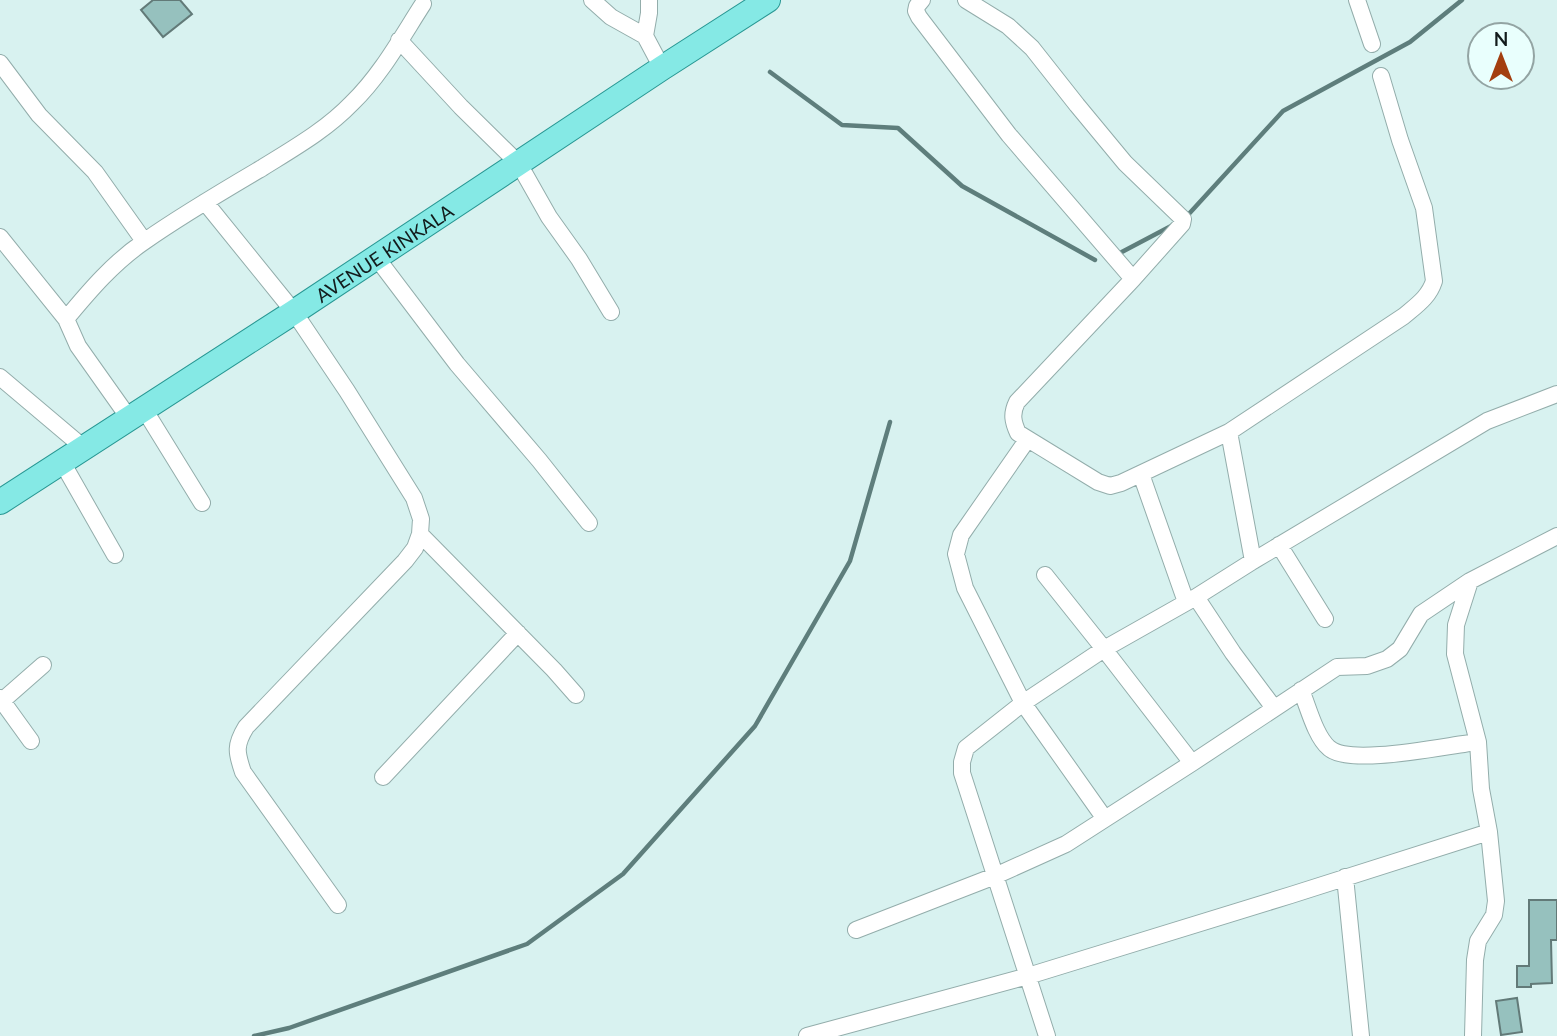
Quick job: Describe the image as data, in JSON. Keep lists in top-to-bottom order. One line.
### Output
{"streets":{"main road":["AVENUE KINKALA"]},"north":"top"}
